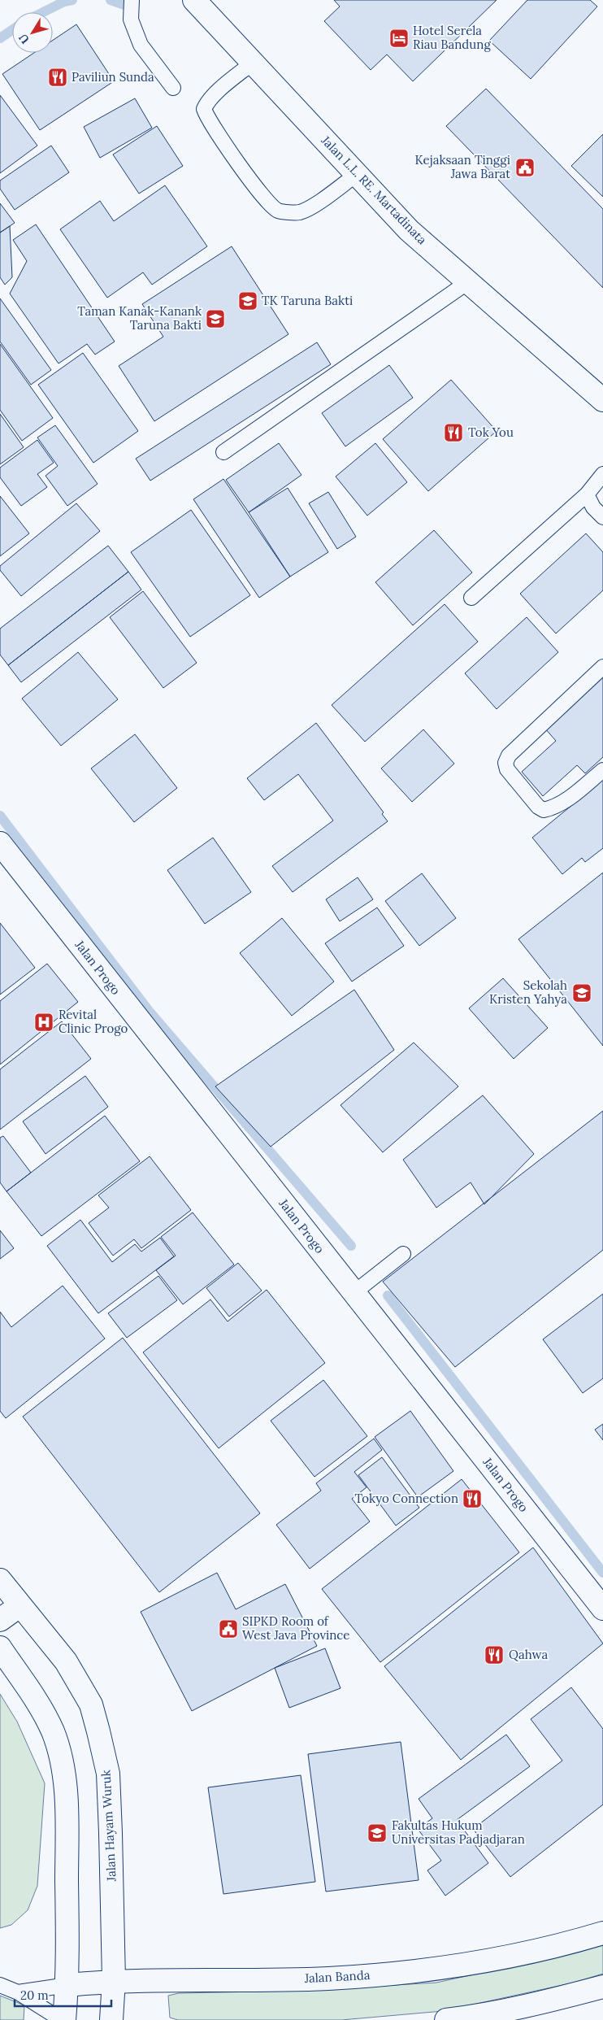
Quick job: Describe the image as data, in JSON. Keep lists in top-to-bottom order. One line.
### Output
{"streets":{"street":["Jalan L.L. RE. Martadinata","Jalan Progo","Jalan Hayam Wuruk","Jalan Banda"]},"crossings":[["Jalan Hayam Wuruk","Jalan Banda"]],"places":{"hotel":["Hotel Serela Riau Bandung"],"restaurant":["Paviliun Sunda","Tok You","Tokyo Connection","Qahwa"],"public building":["Kejaksaan Tinggi Jawa Barat","SIPKD Room of West Java Province"],"school or university":["TK Taruna Bakti","Taman Kanak-Kanank Taruna Bakti","Sekolah Kristen Yahya","Fakultas Hukum Universitas Padjadjaran"],"hospital":["Revital Clinic Progo"]},"scale_bar":"20 m","north":"bottom left"}
